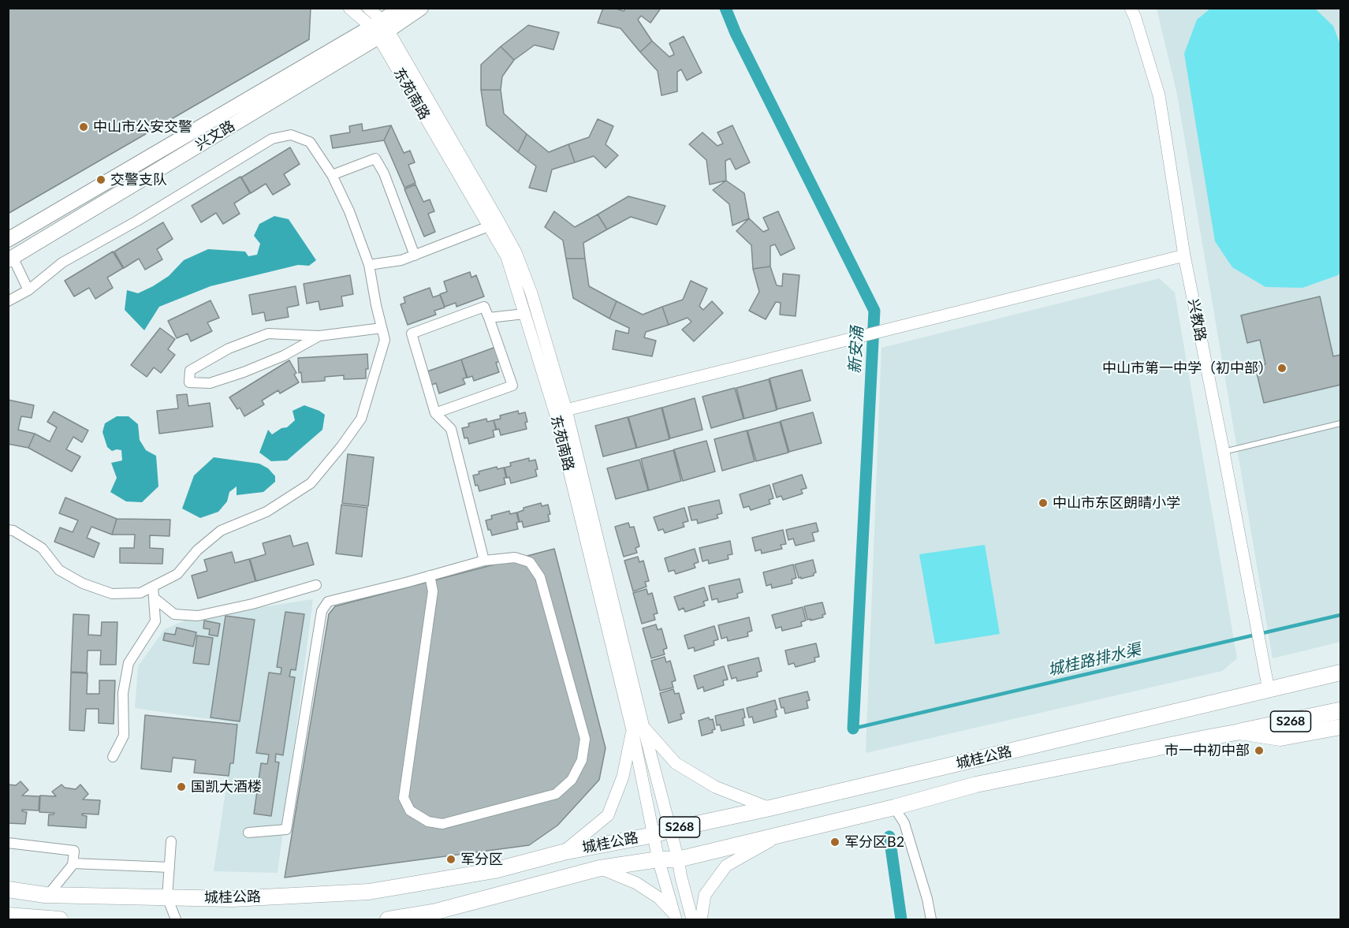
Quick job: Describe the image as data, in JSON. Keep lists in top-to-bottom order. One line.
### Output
{"streets":{"highway":["S268"],"main road":["兴文路","城桂公路"],"street":["东苑南路","兴教路"]},"crossings":[["东苑南路","兴文路"],["东苑南路","城桂公路"],["兴教路","城桂公路"],["S268","城桂公路"]],"water":["新安涌","城桂路排水渠"],"places":["中山市公安交警","交警支队","中山市第一中学（初中部）","中山市东区朗晴小学","市一中初中部","国凯大酒楼","军分区B2","军分区"]}
